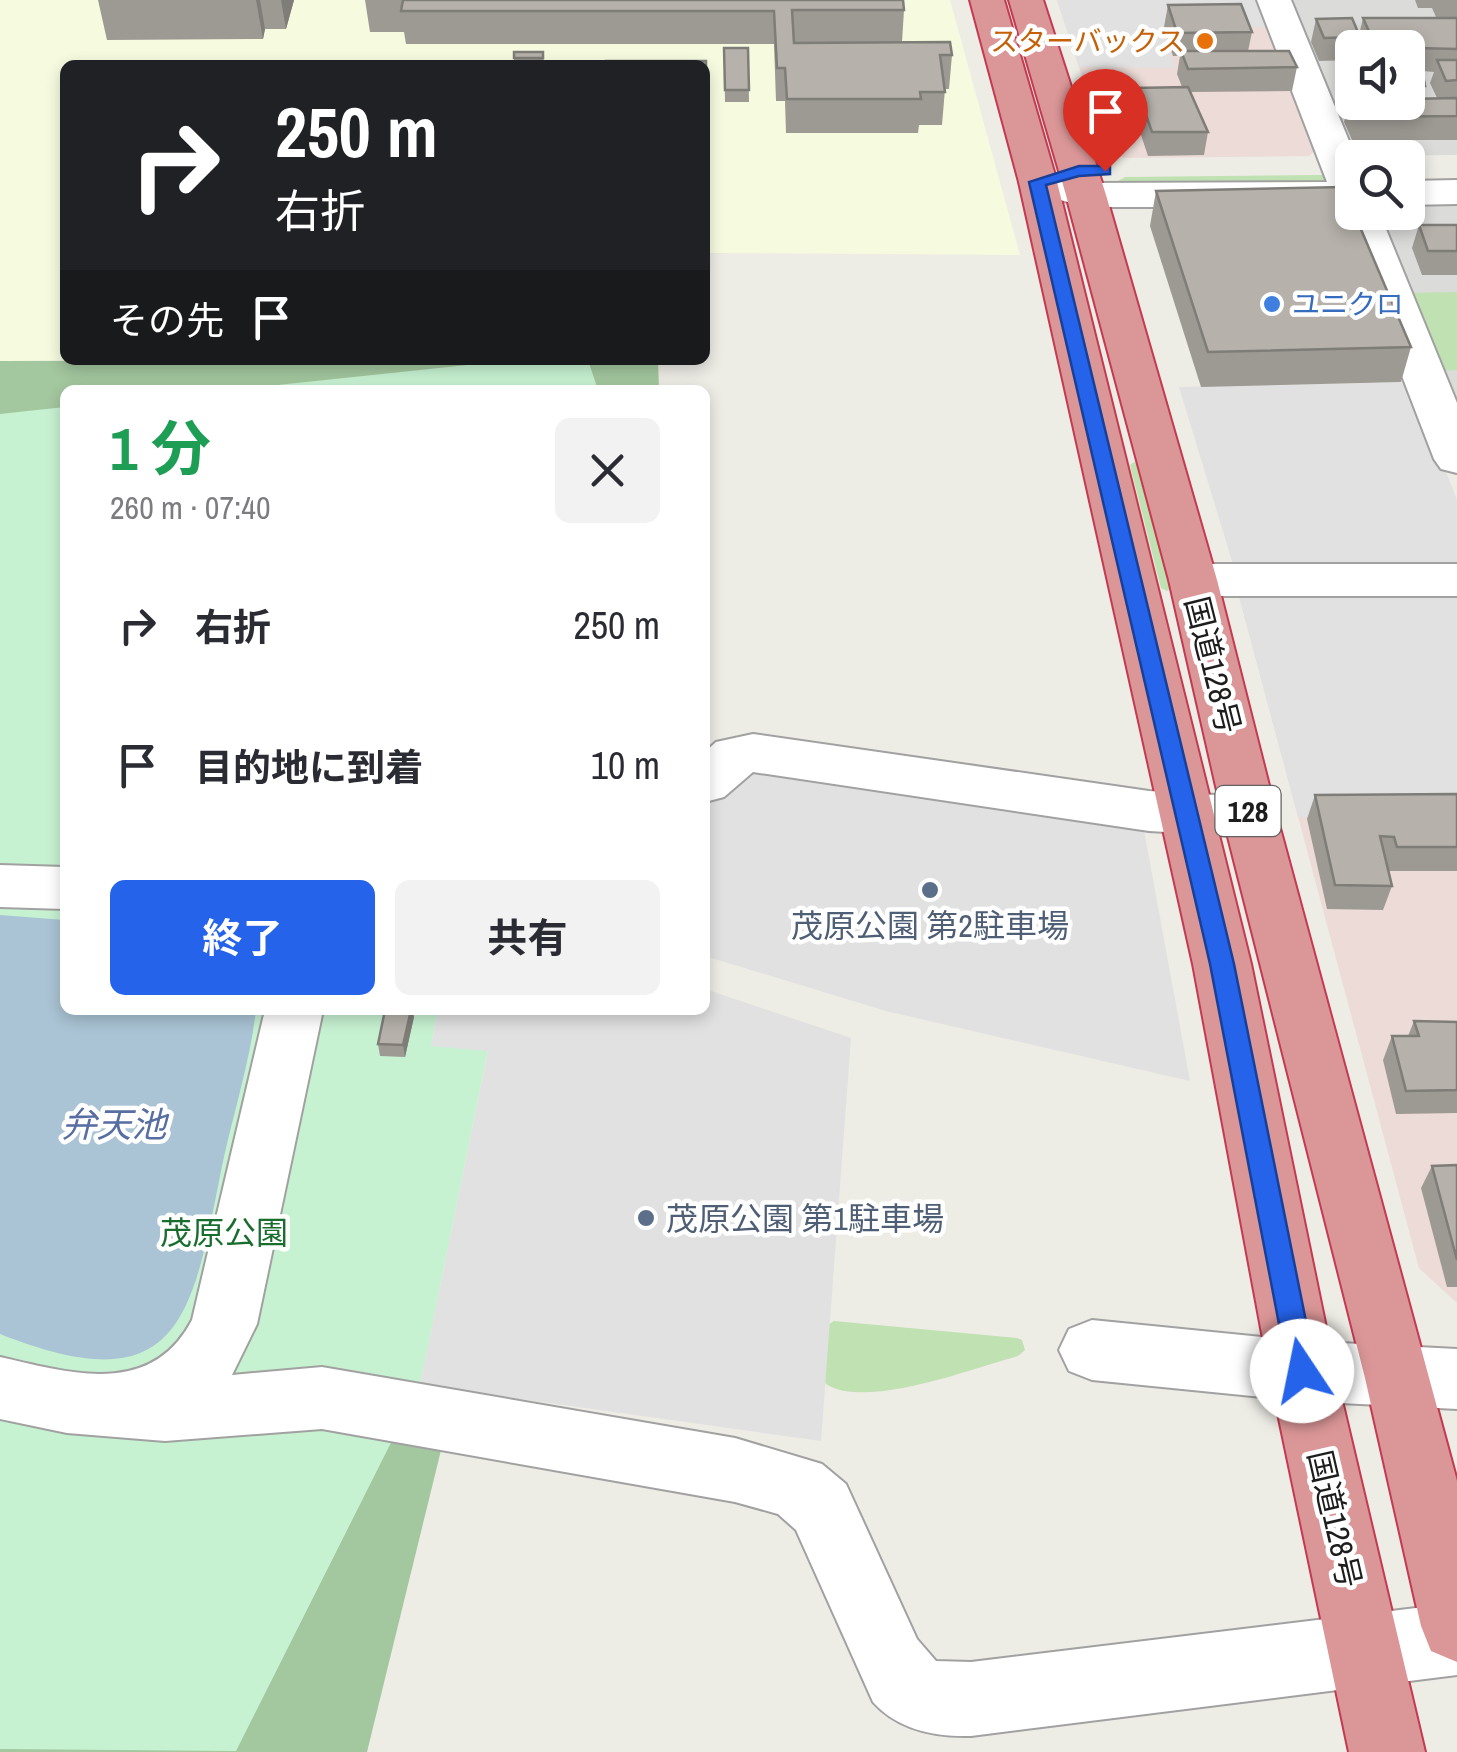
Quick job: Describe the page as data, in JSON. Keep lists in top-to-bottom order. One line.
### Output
{"streets":{"highway":["国道128号","128"]},"water":["弁天池"],"parks":["茂原公園"],"places":["スターバックス","ユニクロ","茂原公園 第2駐車場","茂原公園 第1駐車場"],"page":{"turn":["250 m","右折"],"then":"その先","heading":["1 分","260 m · 07:40"],"list":[{"name":"右折","value":"250 m"},{"name":"目的地に到着","value":"10 m"}],"buttons":["終了","共有"]}}
